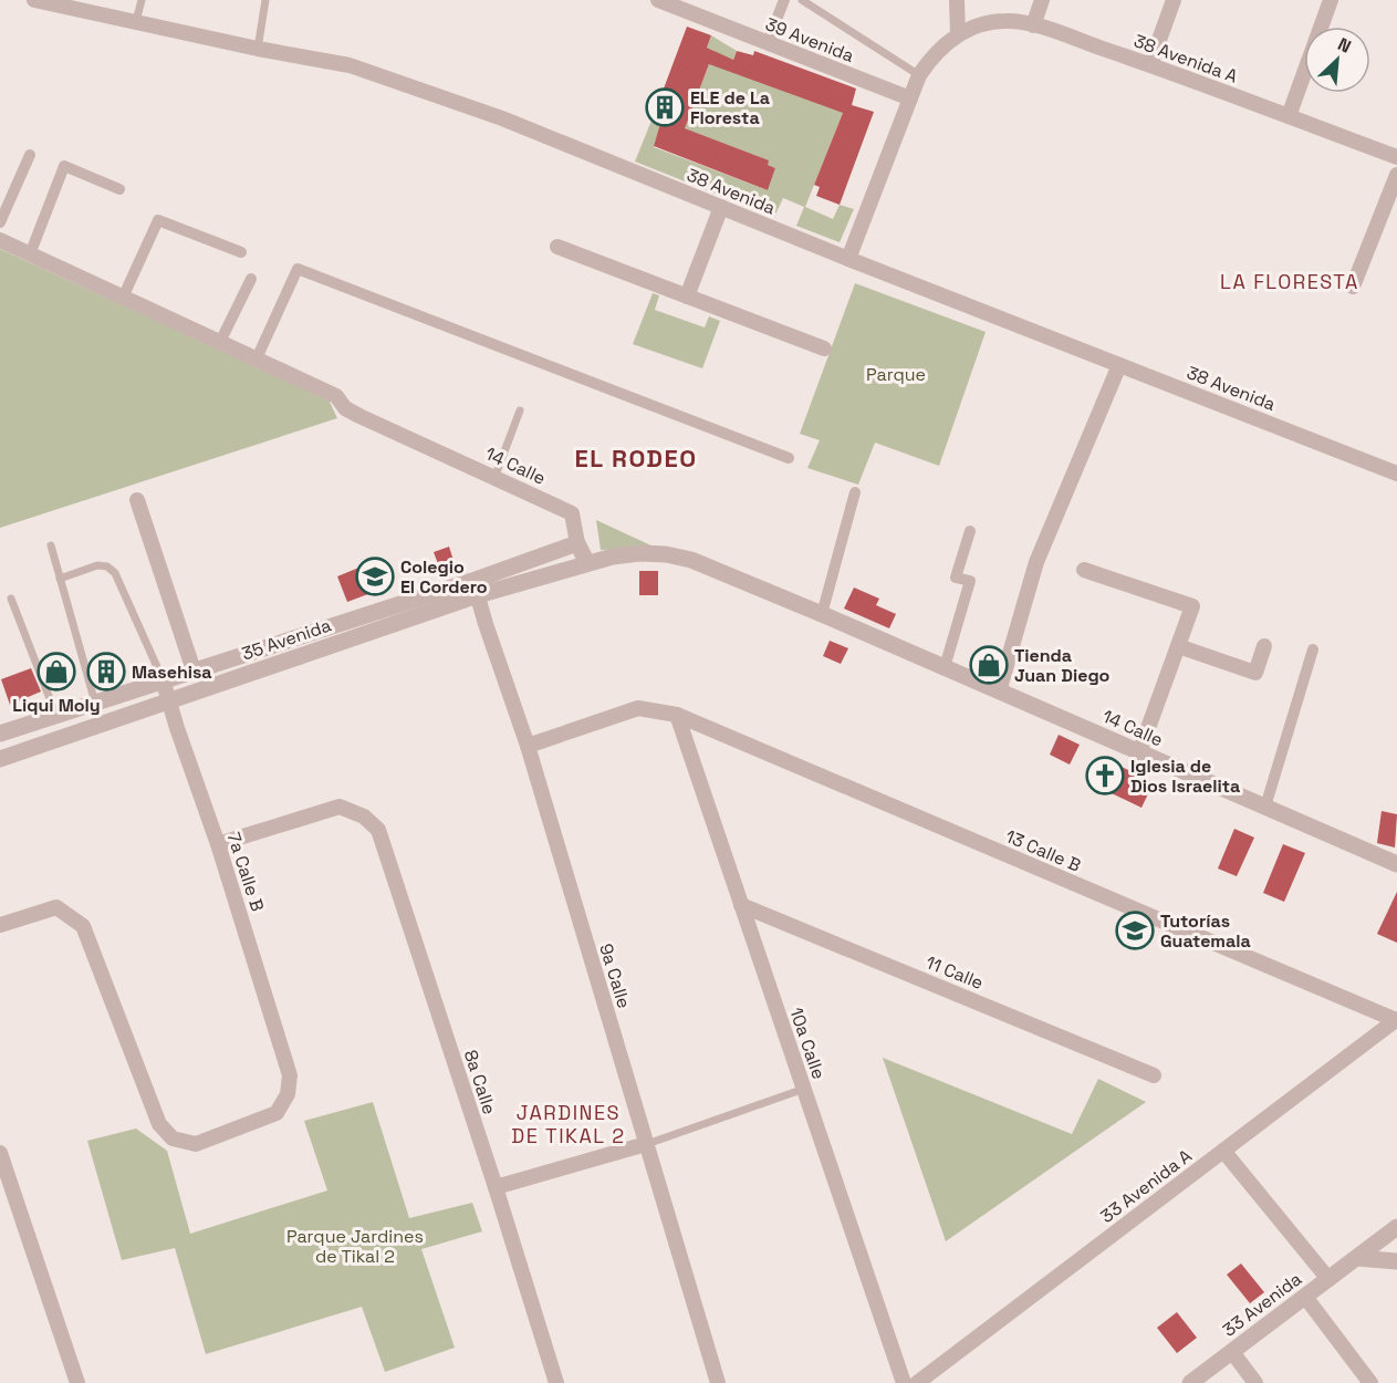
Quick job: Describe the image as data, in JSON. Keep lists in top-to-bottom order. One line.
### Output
{"streets":{"street":["39 Avenida","38 Avenida A","38 Avenida","14 Calle","35 Avenida","13 Calle B","7a Calle B","11 Calle","9a Calle","10a Calle","8a Calle","33 Avenida A","33 Avenida"]},"crossings":[["14 Calle","35 Avenida"],["35 Avenida","7a Calle B"],["35 Avenida","9a Calle"],["13 Calle B","9a Calle"],["13 Calle B","10a Calle"],["13 Calle B","33 Avenida A"],["7a Calle B","8a Calle"],["11 Calle","10a Calle"]],"districts":["LA FLORESTA","EL RODEO","JARDINES DE TIKAL 2"],"parks":["Parque","Parque Jardines de Tikal 2"],"places":{"building":["ELE de La Floresta","Masehisa"],"school or university":["Colegio El Cordero","Tutorías Guatemala"],"shop":["Tienda Juan Diego","Liqui Moly"],"church":["Iglesia de Dios Israelita"]},"north":"top right"}
